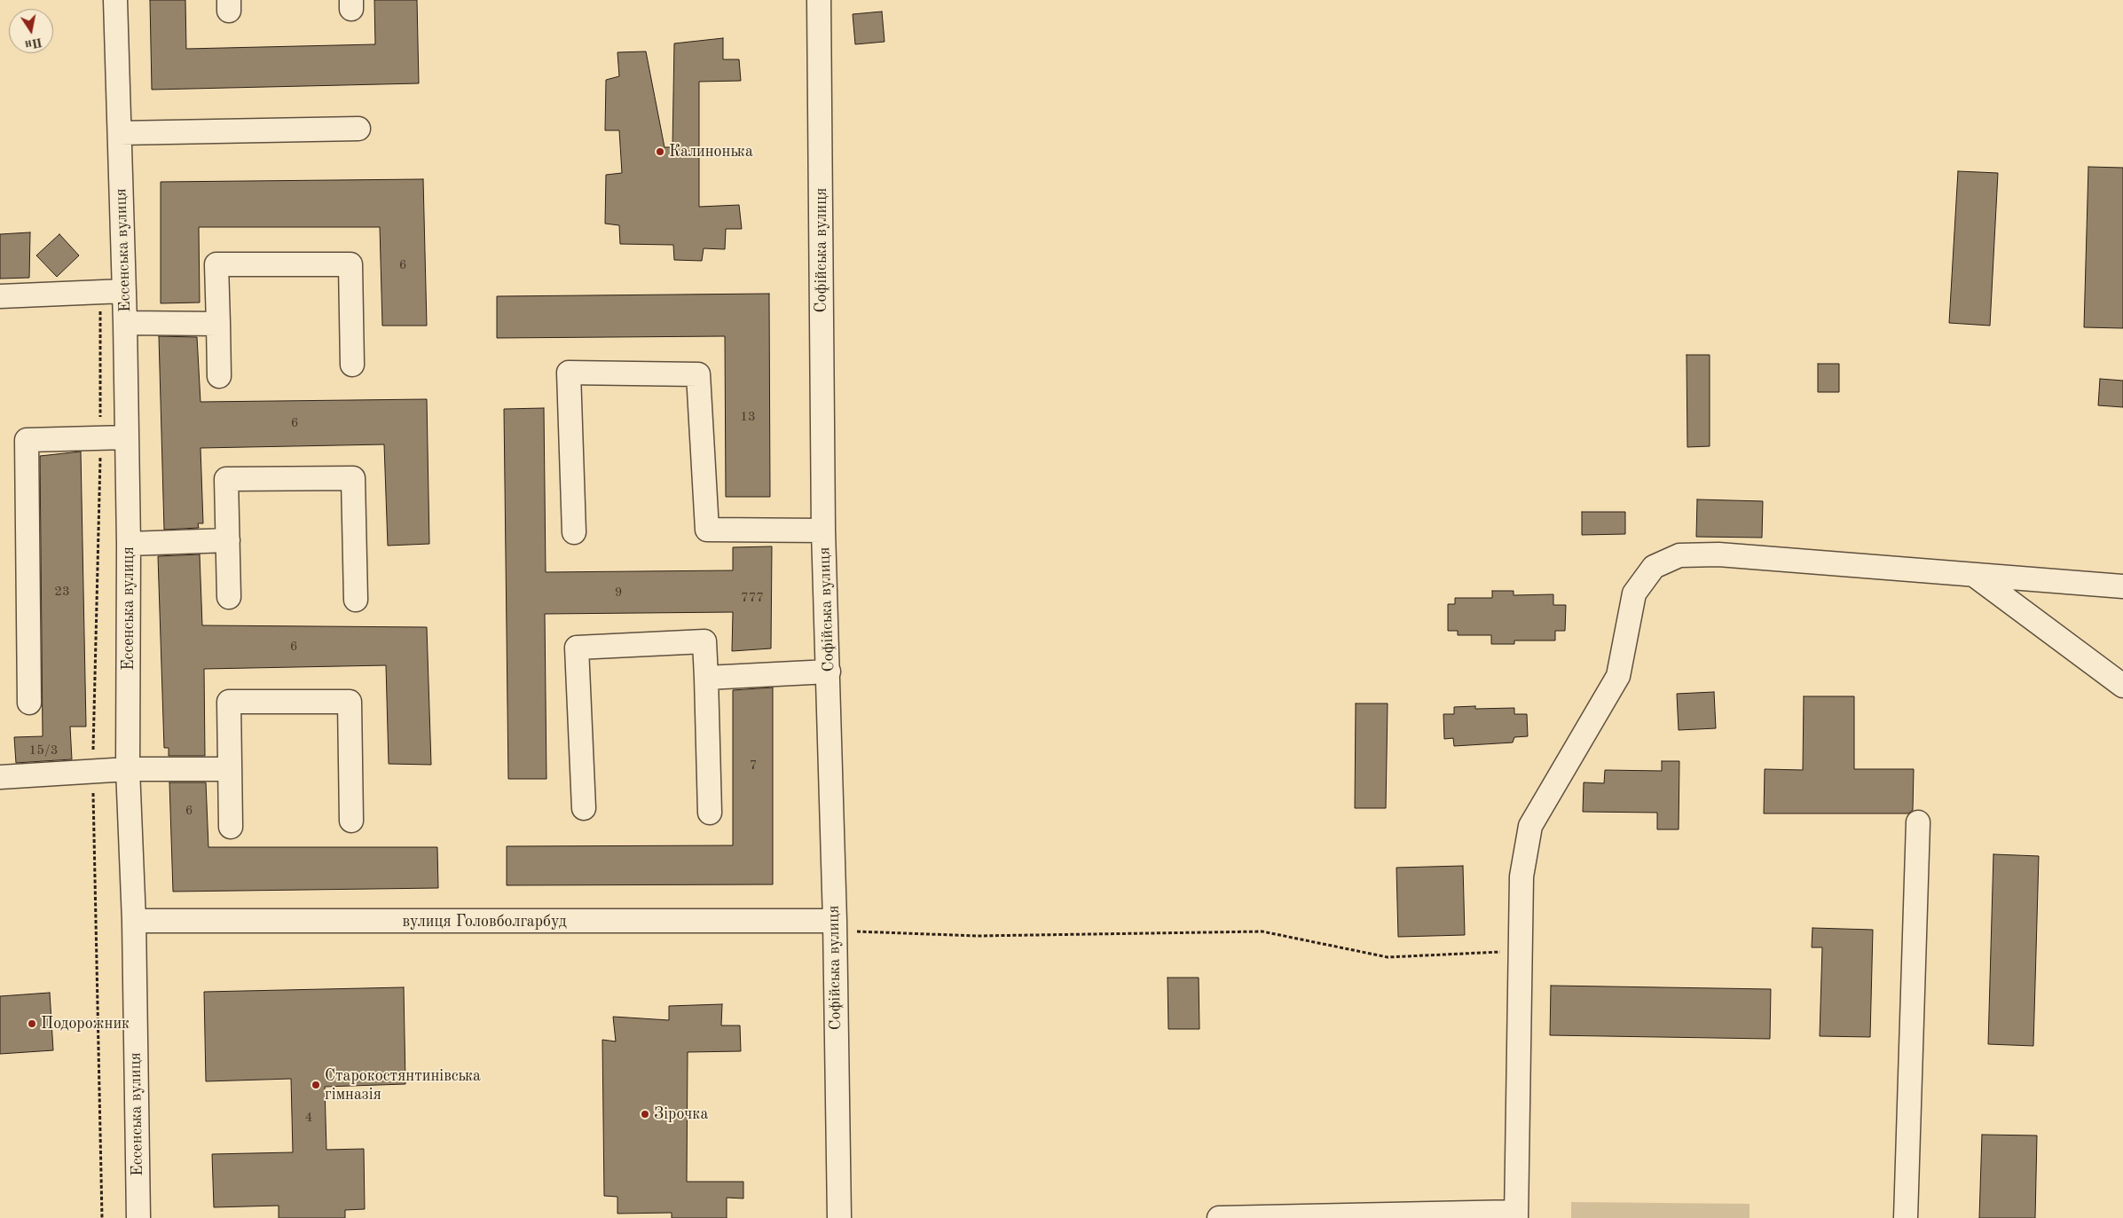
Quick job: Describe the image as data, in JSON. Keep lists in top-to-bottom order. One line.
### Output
{"streets":{"street":["Ессенська вулиця","Софійська вулиця","вулиця Головболгарбуд"]},"crossings":[["Ессенська вулиця","вулиця Головболгарбуд"],["Софійська вулиця","вулиця Головболгарбуд"]],"places":["Калинонька","Подорожник","Старокостянтинівська гімназія","Зірочка"],"house_numbers":["6","13","6","23","9","777","6","15/3","7","6","4"],"north":"bottom"}
